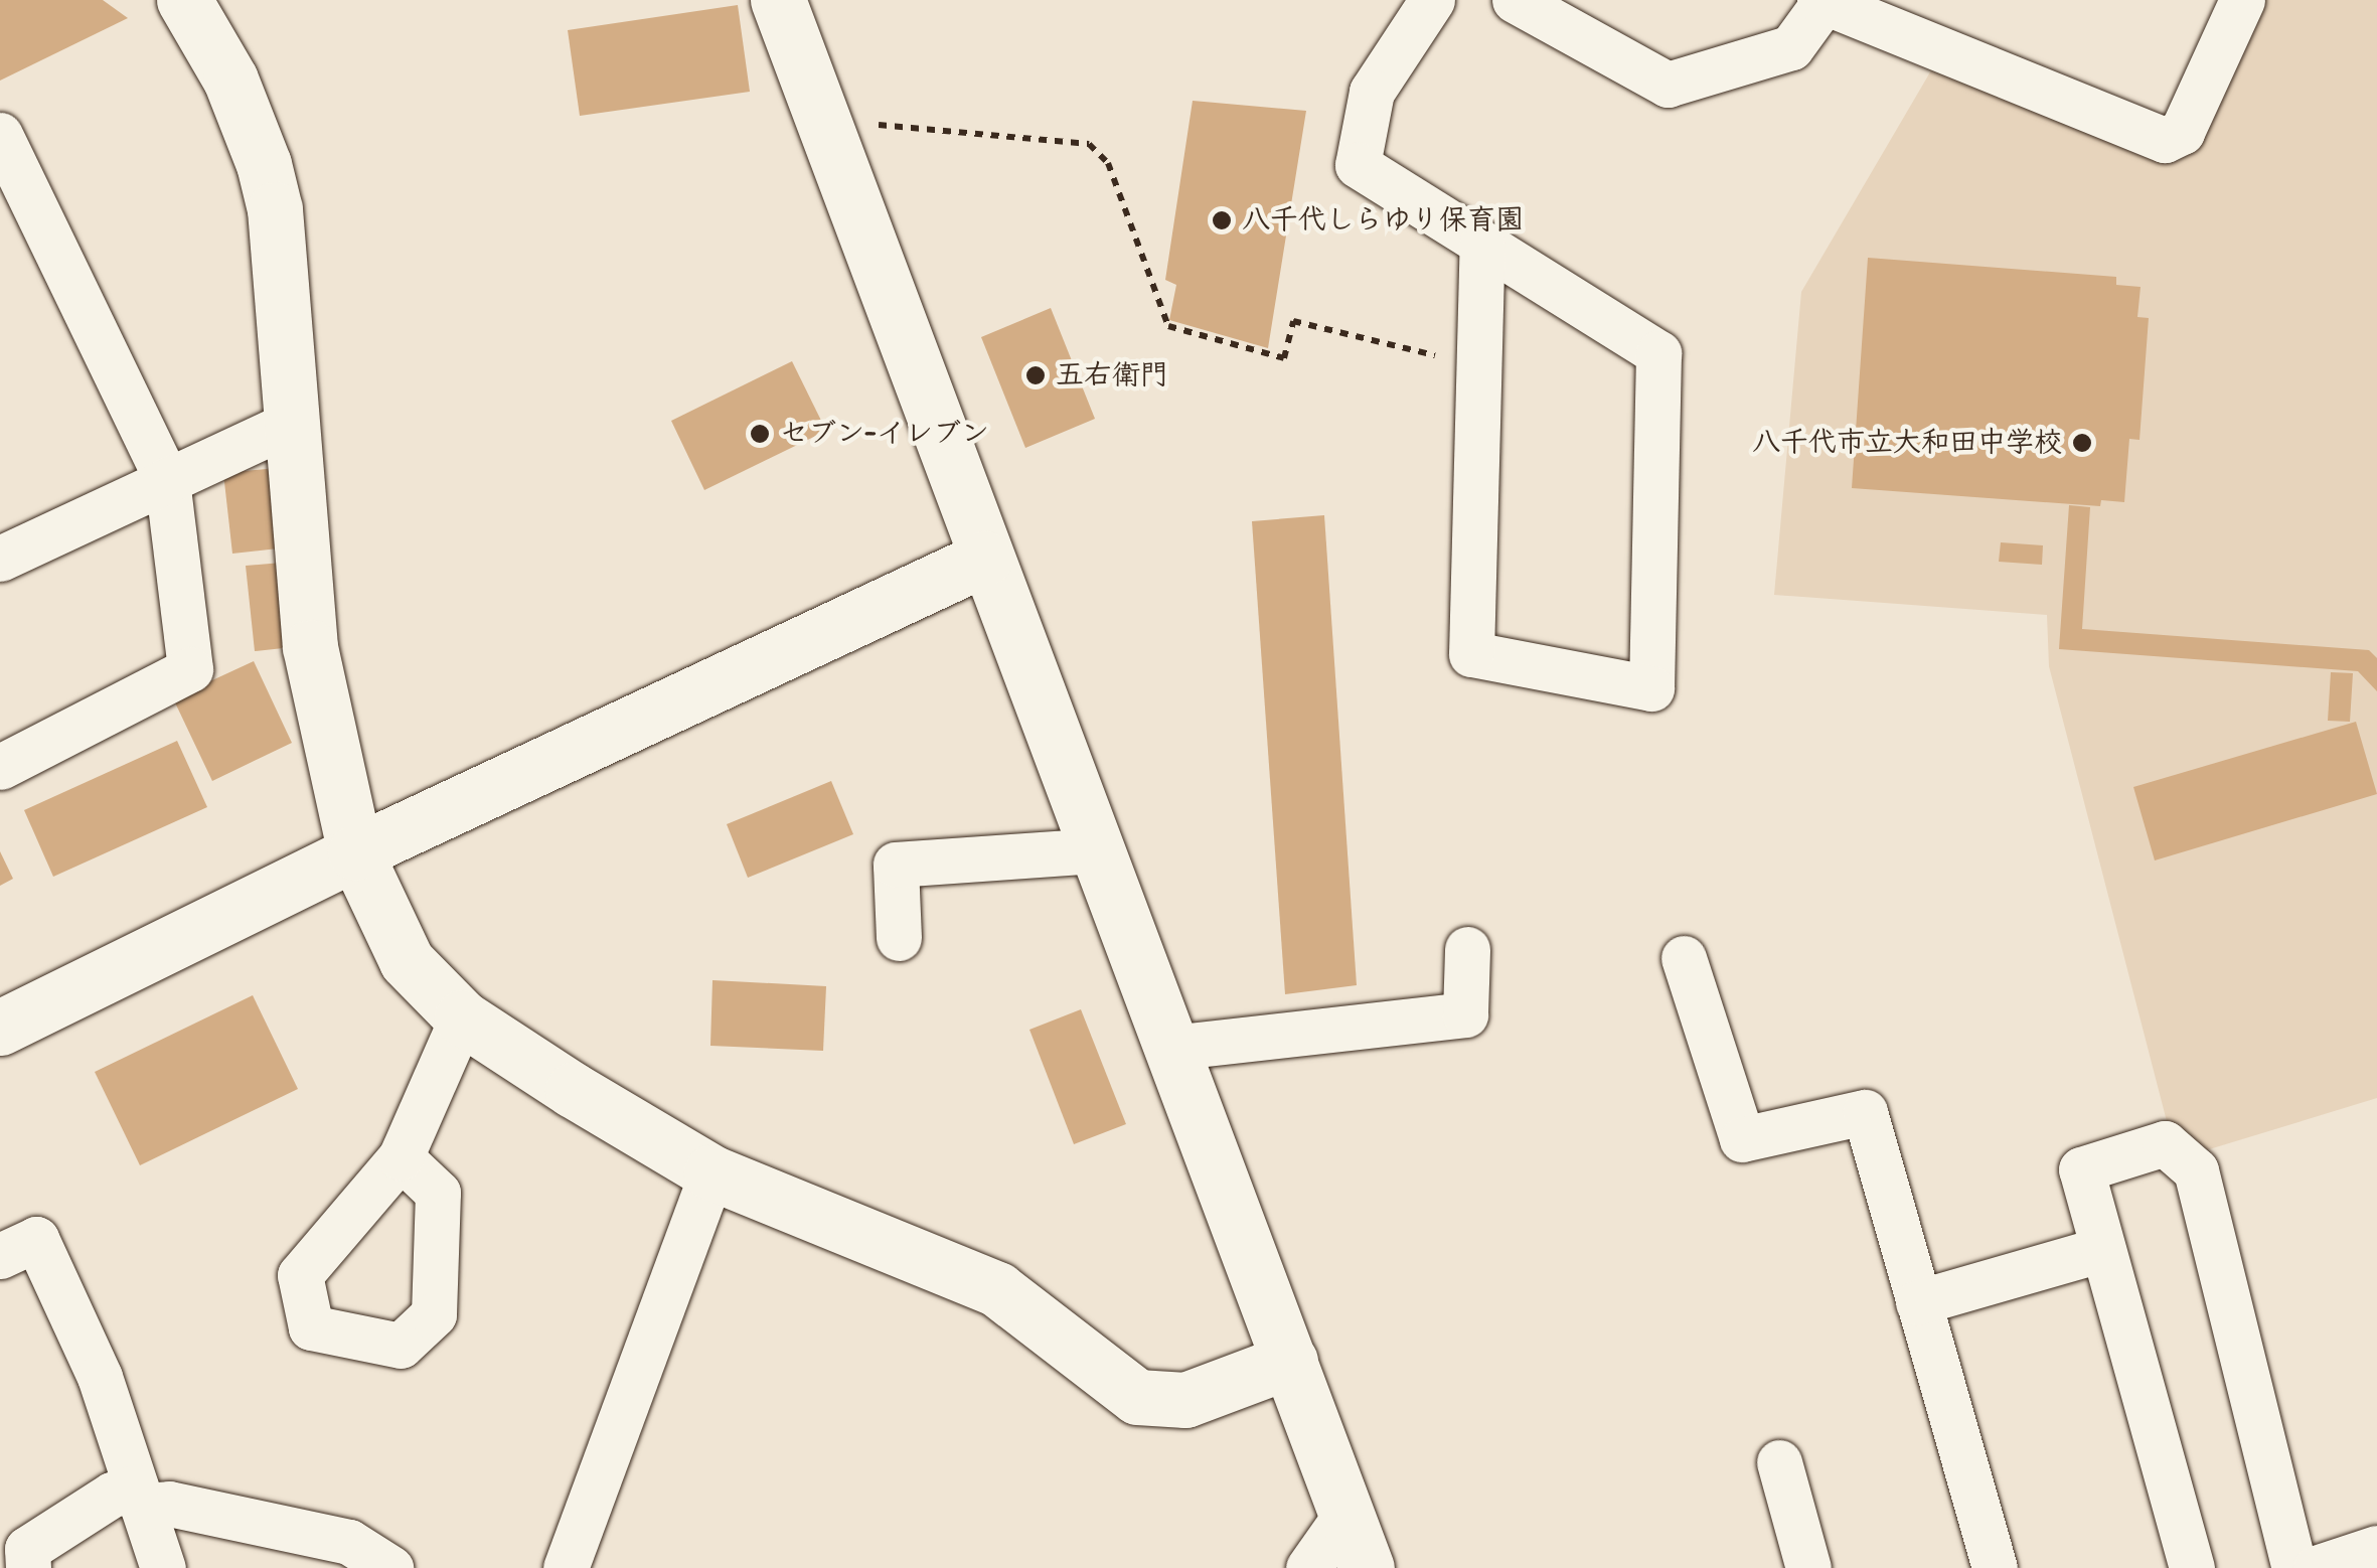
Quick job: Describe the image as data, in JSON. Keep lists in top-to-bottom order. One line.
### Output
{"places":["八千代しらゆり保育園","五右衛門","セブン-イレブン","八千代市立大和田中学校"]}
